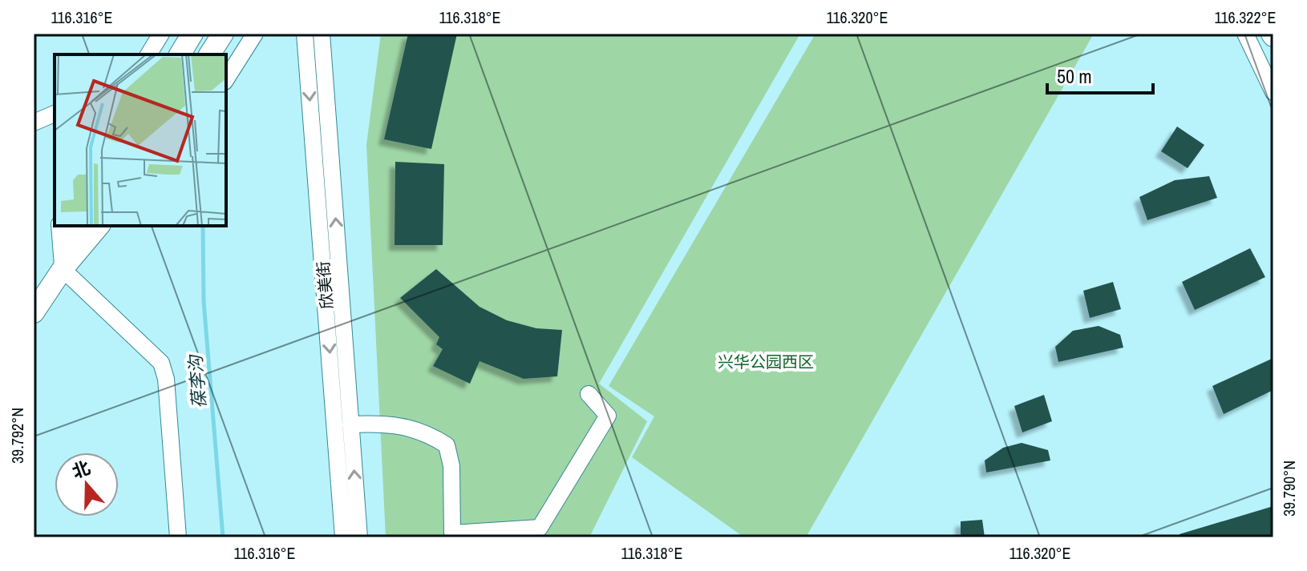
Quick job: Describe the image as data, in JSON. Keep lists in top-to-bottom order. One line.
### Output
{"streets":{"street":["欣美街"]},"water":["葆李沟"],"parks":["兴华公园西区"],"scale_bar":"50 m","north":"top","coordinates":["116.316°E","116.318°E","116.320°E","116.322°E","39.792°N","39.790°N"]}
